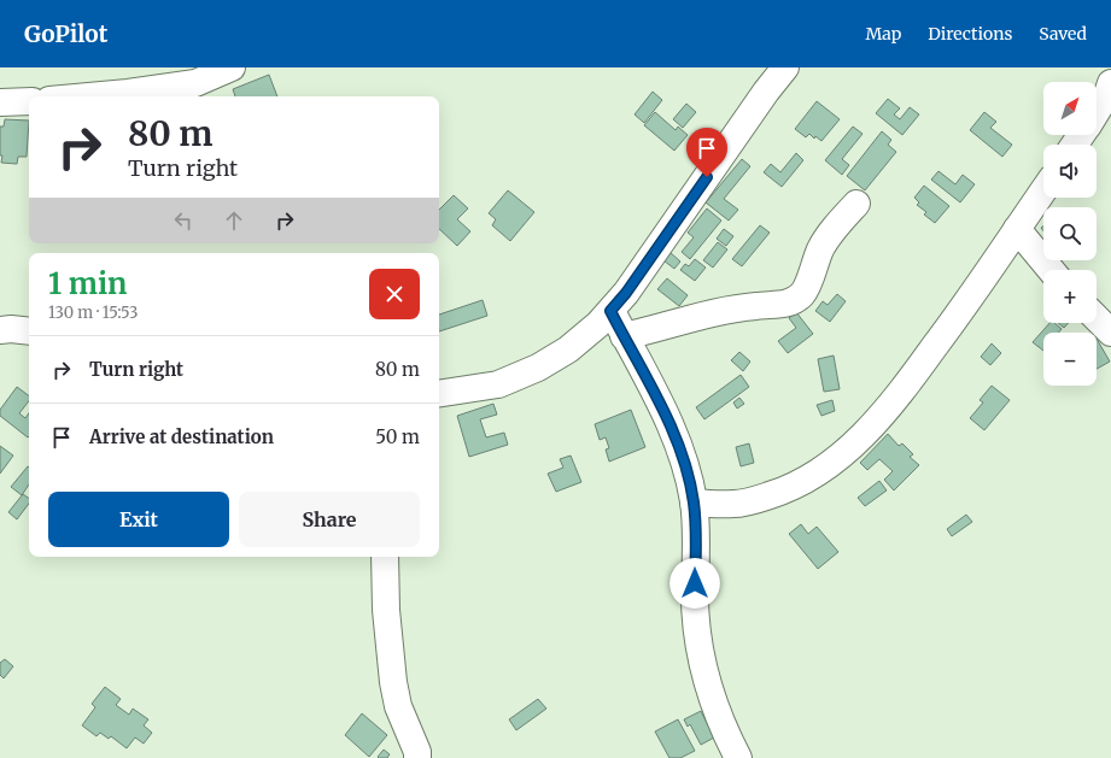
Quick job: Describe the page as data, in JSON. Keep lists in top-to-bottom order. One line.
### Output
{"north":"top right","page":{"header":"GoPilot","nav":["Map","Directions","Saved"],"map_buttons":["+","−"],"turn":["80 m","Turn right"],"heading":["1 min","130 m · 15:53"],"list":[{"name":"Turn right","value":"80 m"},{"name":"Arrive at destination","value":"50 m"}],"buttons":["Exit","Share"]}}
